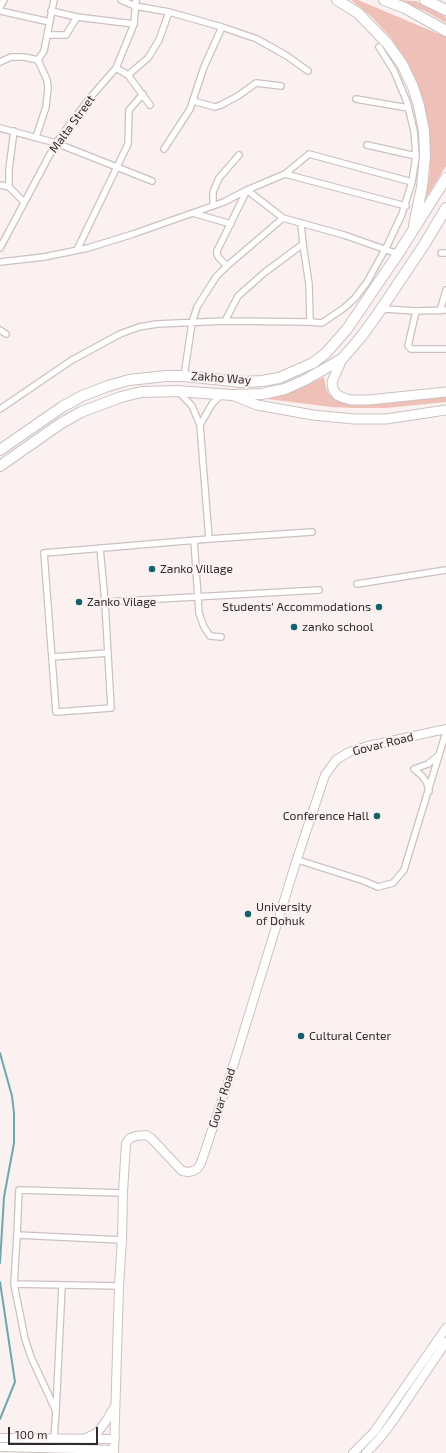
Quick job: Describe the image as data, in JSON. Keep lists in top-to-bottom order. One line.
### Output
{"streets":{"highway":["Zakho Way"],"street":["Malta Street","Govar Road"]},"places":["Zanko Village","Zanko Vilage","Students' Accommodations","zanko school","Conference Hall","University of Dohuk","Cultural Center"],"scale_bar":"100 m"}
